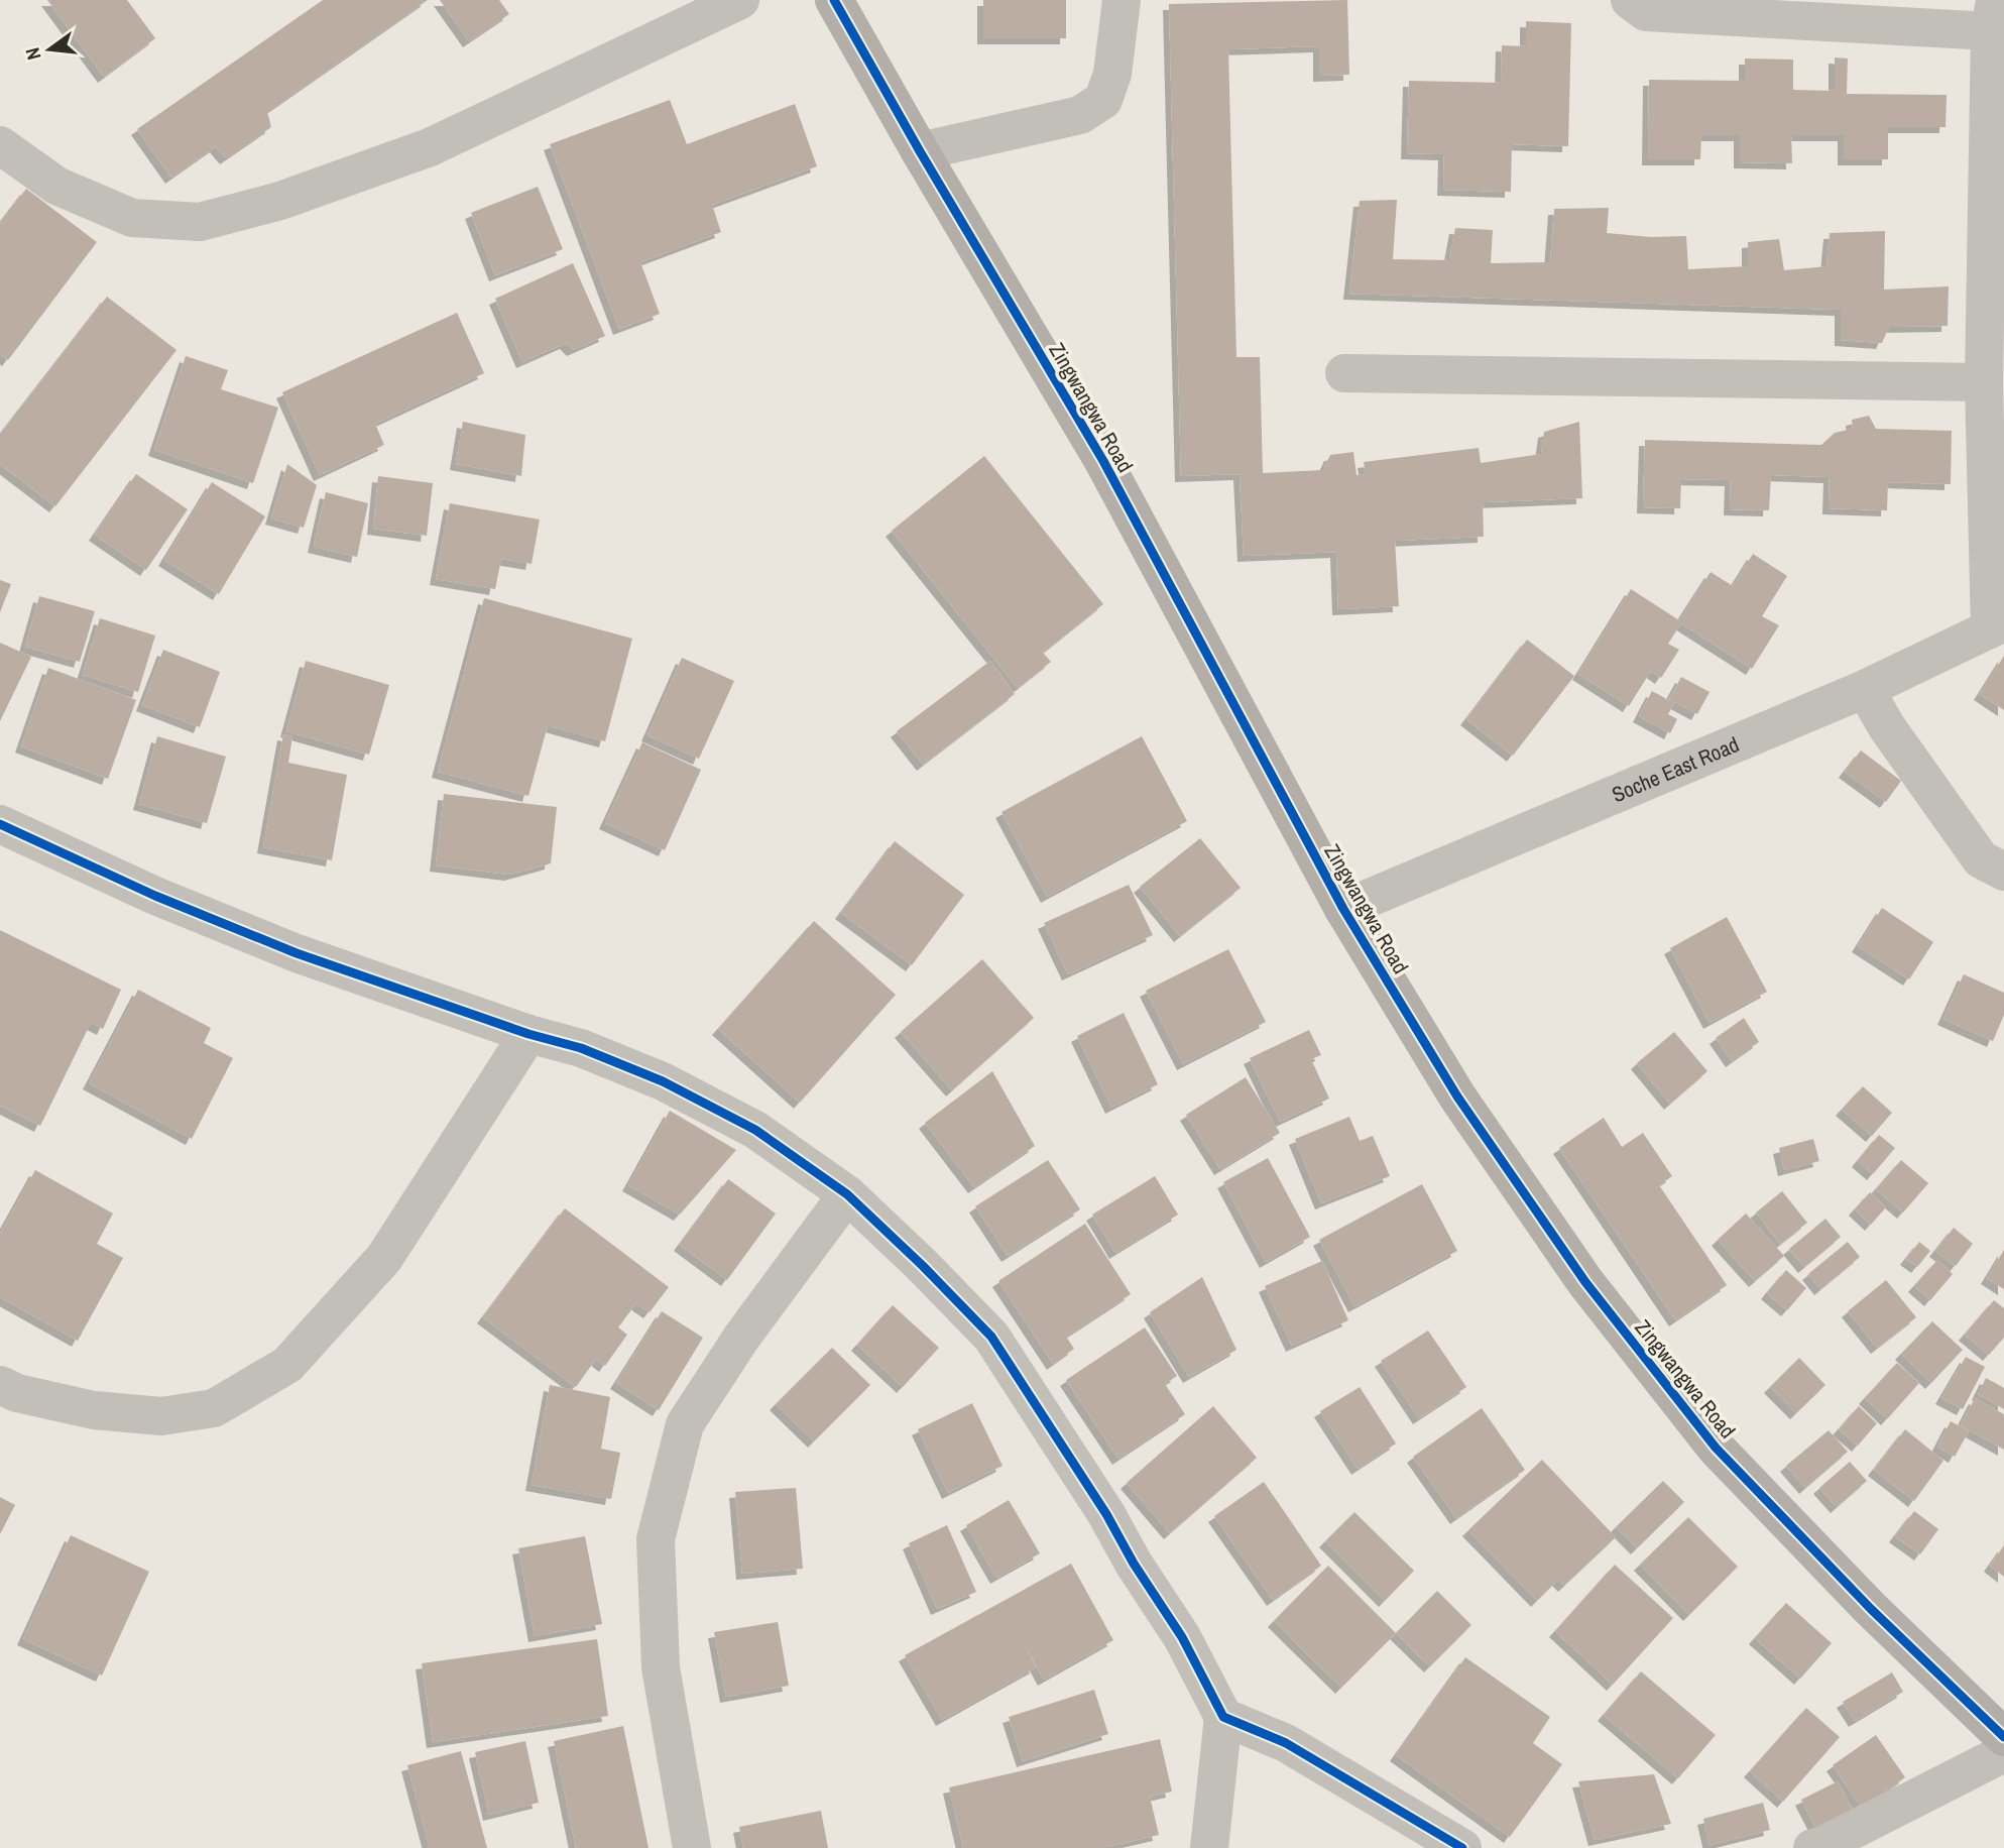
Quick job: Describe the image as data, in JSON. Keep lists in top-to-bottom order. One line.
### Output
{"streets":{"street":["Zingwangwa Road","Soche East Road"]},"crossings":[["Zingwangwa Road","Soche East Road"]],"north":"left"}
